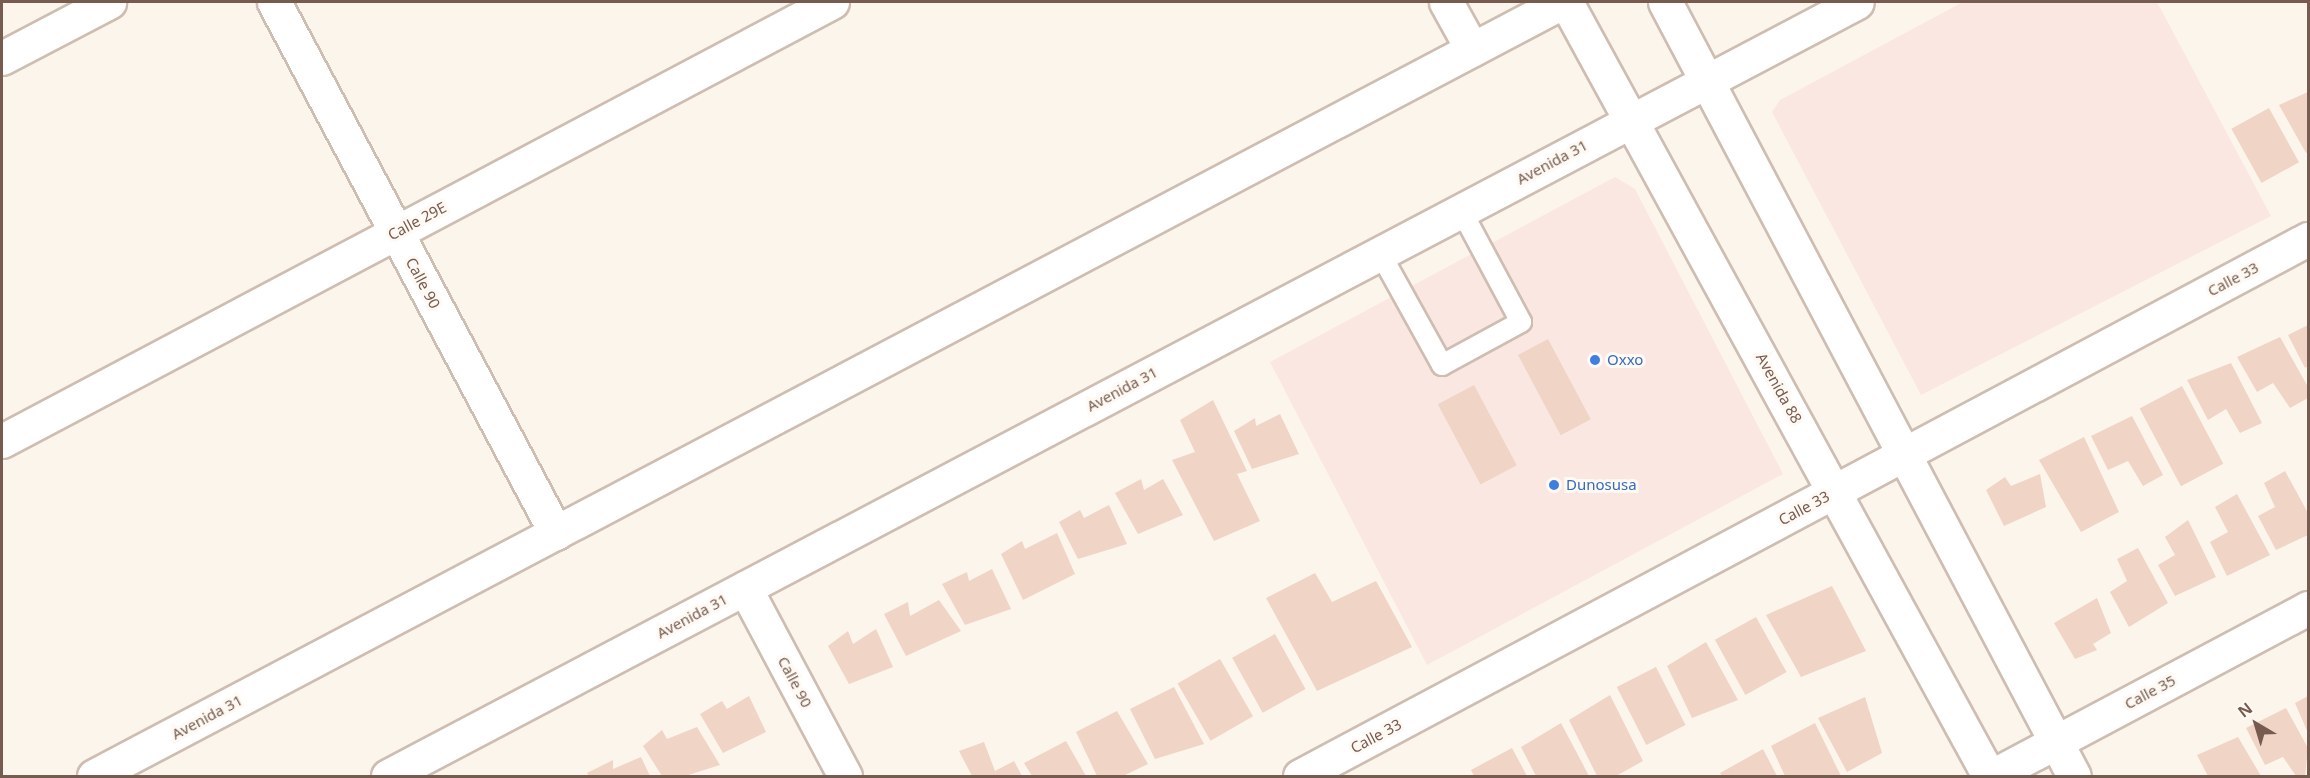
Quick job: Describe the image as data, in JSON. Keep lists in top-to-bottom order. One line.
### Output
{"streets":{"main road":["Avenida 31","Calle 29E","Calle 33","Calle 90","Avenida 88","Calle 35"]},"crossings":[["Avenida 31","Calle 90"],["Avenida 31","Avenida 88"],["Calle 29E","Calle 90"],["Calle 33","Avenida 88"],["Avenida 88","Calle 35"]],"places":["Oxxo","Dunosusa"],"north":"top left"}
